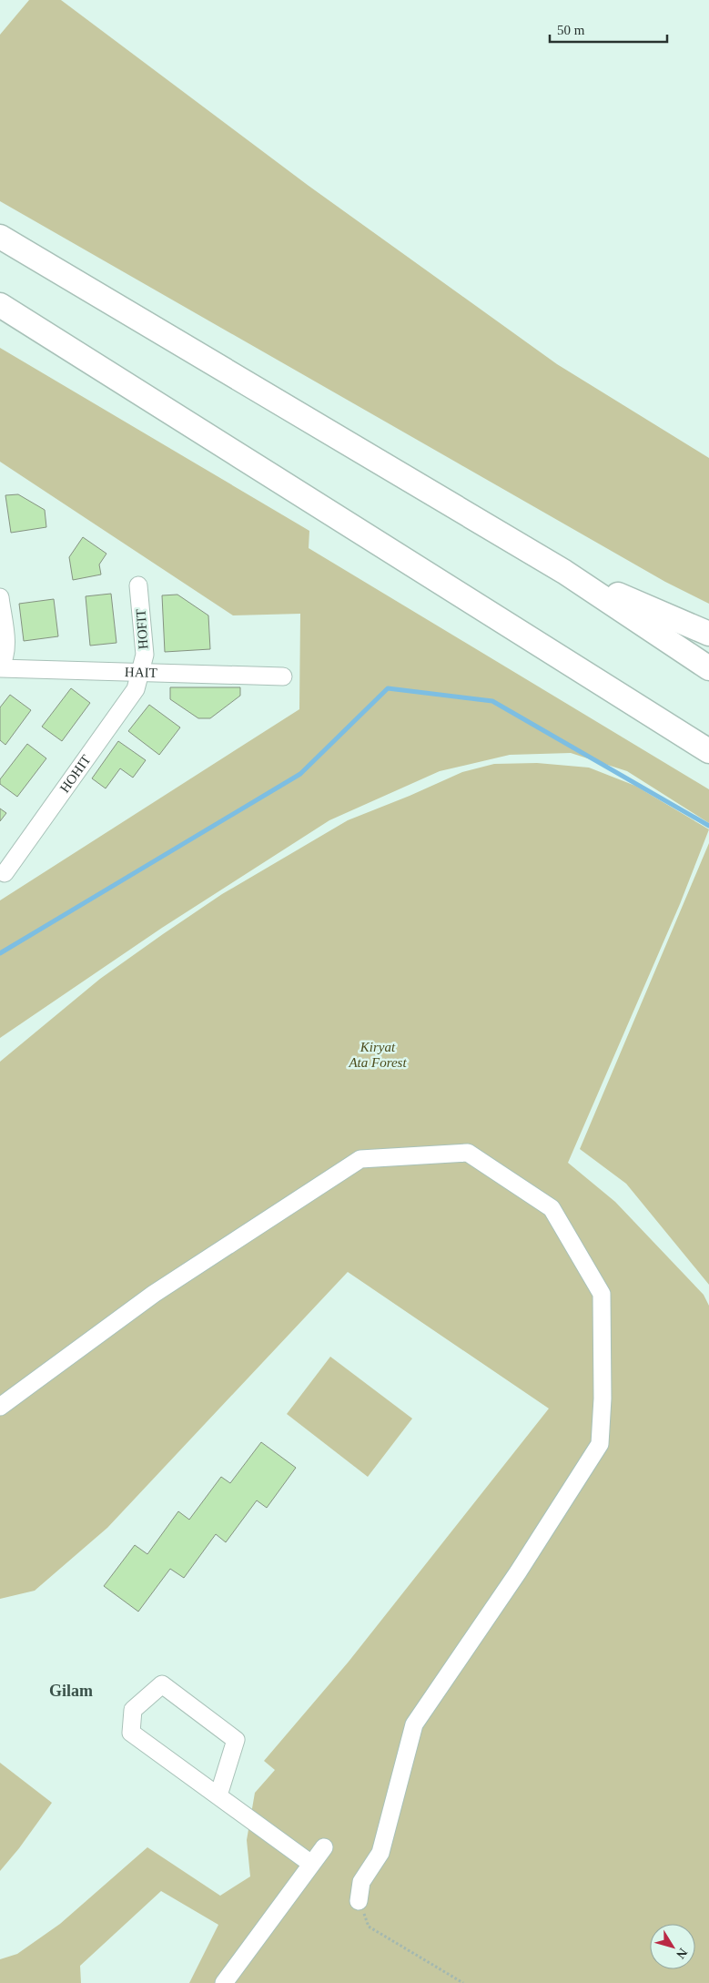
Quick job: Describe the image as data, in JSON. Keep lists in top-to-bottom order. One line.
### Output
{"streets":{"street":["HOFIT","HAIT","HOHIT"]},"crossings":[["HOFIT","HAIT"],["HOFIT","HOHIT"],["HAIT","HOHIT"]],"districts":["Gilam"],"parks":["Kiryat Ata Forest"],"scale_bar":"50 m","north":"bottom right"}
